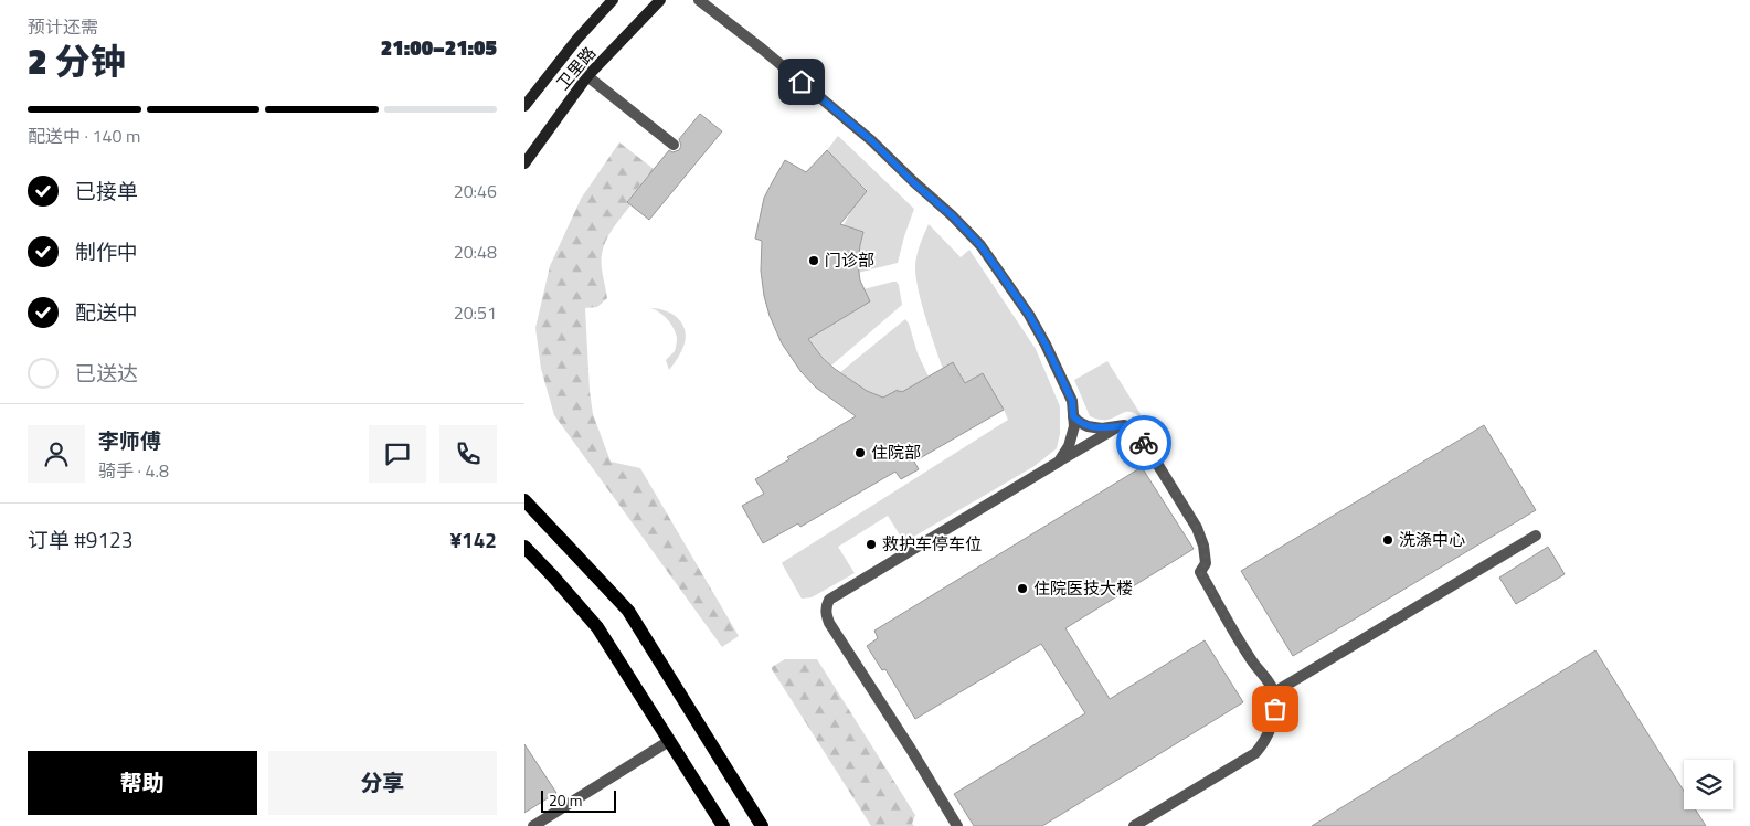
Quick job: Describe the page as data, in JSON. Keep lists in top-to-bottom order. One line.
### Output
{"streets":{"main road":["卫里路"]},"places":["门诊部","住院部","洗涤中心","救护车停车位","住院医技大楼"],"scale_bar":"20 m","page":{"heading":["2 分钟","预计还需","21:00–21:05"],"panel":["李师傅","骑手 · 4.8","订单 #9123","¥142"],"bar":"配送中 · 140 m","list":[["已接单","20:46"],["制作中","20:48"],["配送中","20:51"],"已送达"],"buttons":["帮助","分享"],"scale":"20 m"}}
